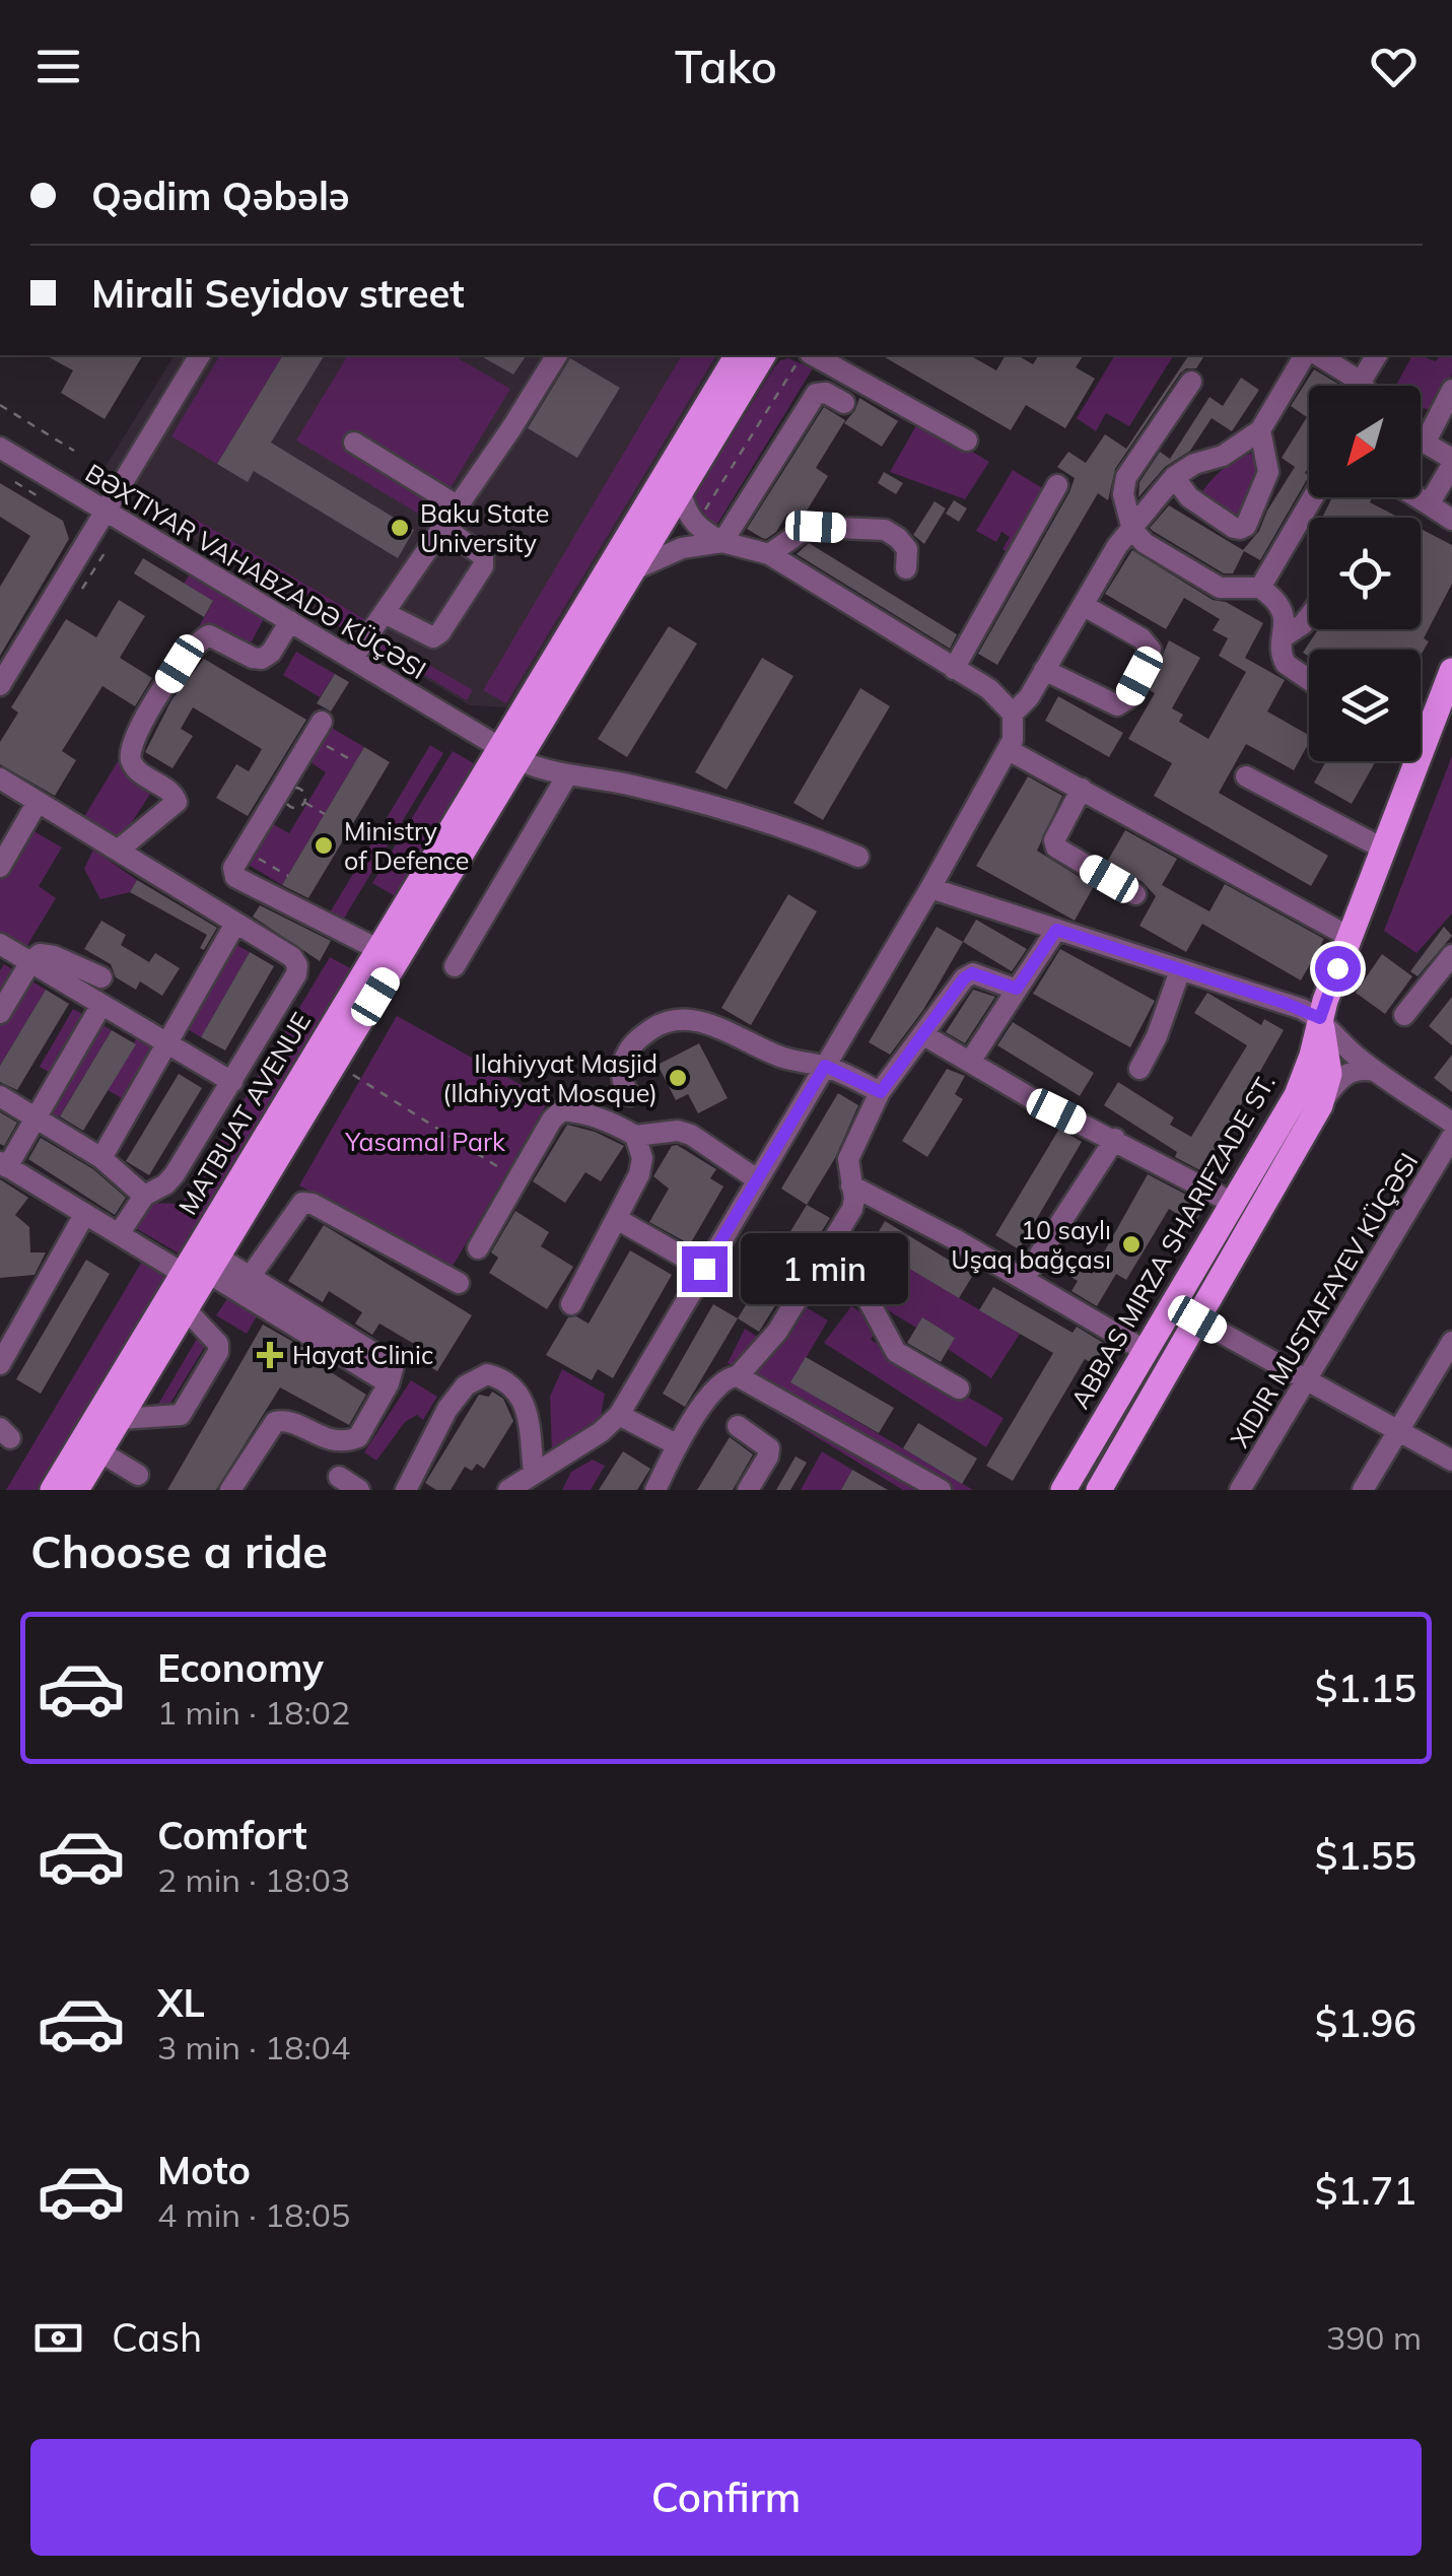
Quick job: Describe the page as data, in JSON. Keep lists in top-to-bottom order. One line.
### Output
{"streets":{"main road":["MATBUAT AVENUE","ABBAS MIRZA SHARIFZADE ST."],"street":["BƏXTIYAR VAHABZADƏ KÜÇƏSI"]},"crossings":[["BƏXTIYAR VAHABZADƏ KÜÇƏSI","MATBUAT AVENUE"]],"parks":["Yasamal Park"],"places":{"other":["Baku State University","Ministry of Defence","Ilahiyyat Masjid (Ilahiyyat Mosque)","10 saylı Uşaq bağçası"],"health":["Hayat Clinic"]},"north":"bottom left","page":{"header":"Tako","banner":["Qədim Qəbələ","Mirali Seyidov street"],"bubble":"1 min","heading":"Choose a ride","list":[{"name":"Economy","note":"1 min · 18:02","value":"$1.15"},{"name":"Comfort","note":"2 min · 18:03","value":"$1.55"},{"name":"XL","note":"3 min · 18:04","value":"$1.96"},{"name":"Moto","note":"4 min · 18:05","value":"$1.71"}],"pay":["Cash","390 m"],"buttons":"Confirm"}}
